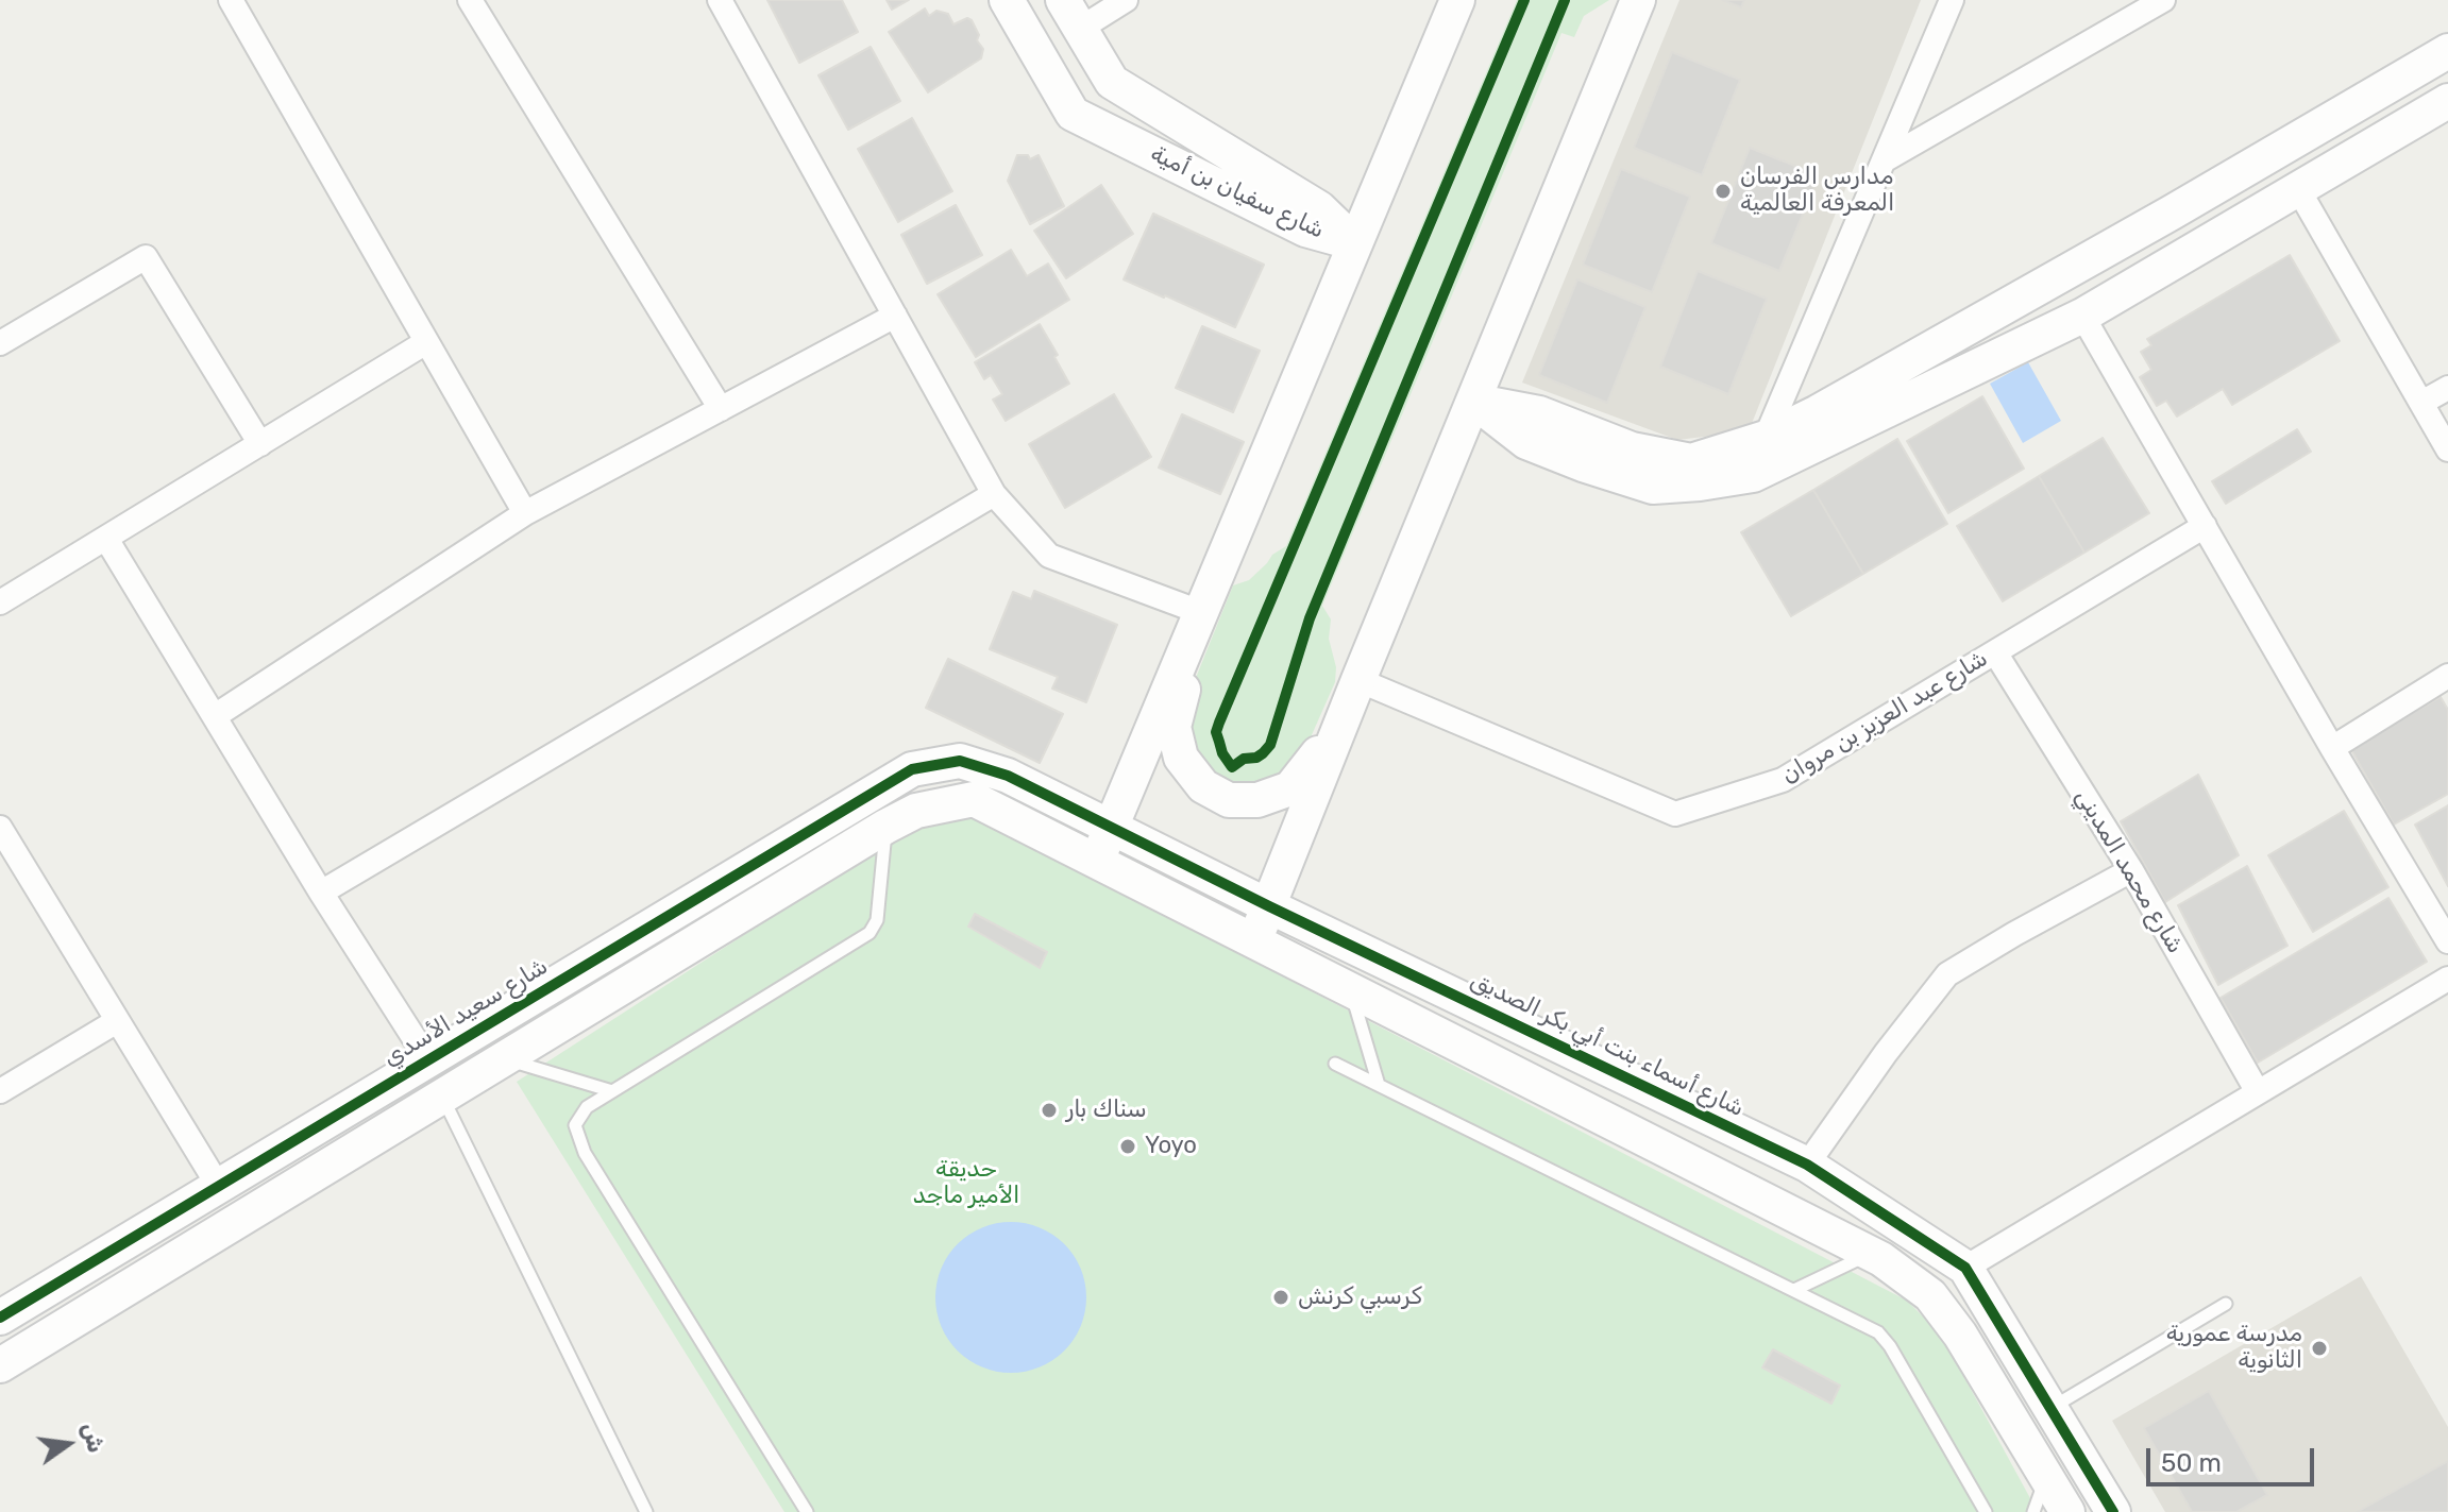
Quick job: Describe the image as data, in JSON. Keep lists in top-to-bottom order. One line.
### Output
{"streets":{"street":["شارع سفيان بن أمية","شارع عبد العزيز بن مروان","شارع محمد المديني","شارع سعيد الأسدي","شارع أسماء بنت أبي بكر الصديق"]},"crossings":[["شارع عبد العزيز بن مروان","شارع محمد المديني"],["شارع سعيد الأسدي","شارع أسماء بنت أبي بكر الصديق"]],"parks":["حديقة الأمير ماجد"],"places":["مدارس الفرسان المعرفة العالمية","سناك بار","Yoyo","كرسبي كرنش","مدرسة عمورية الثانوية"],"scale_bar":"50 m","north":"right"}
